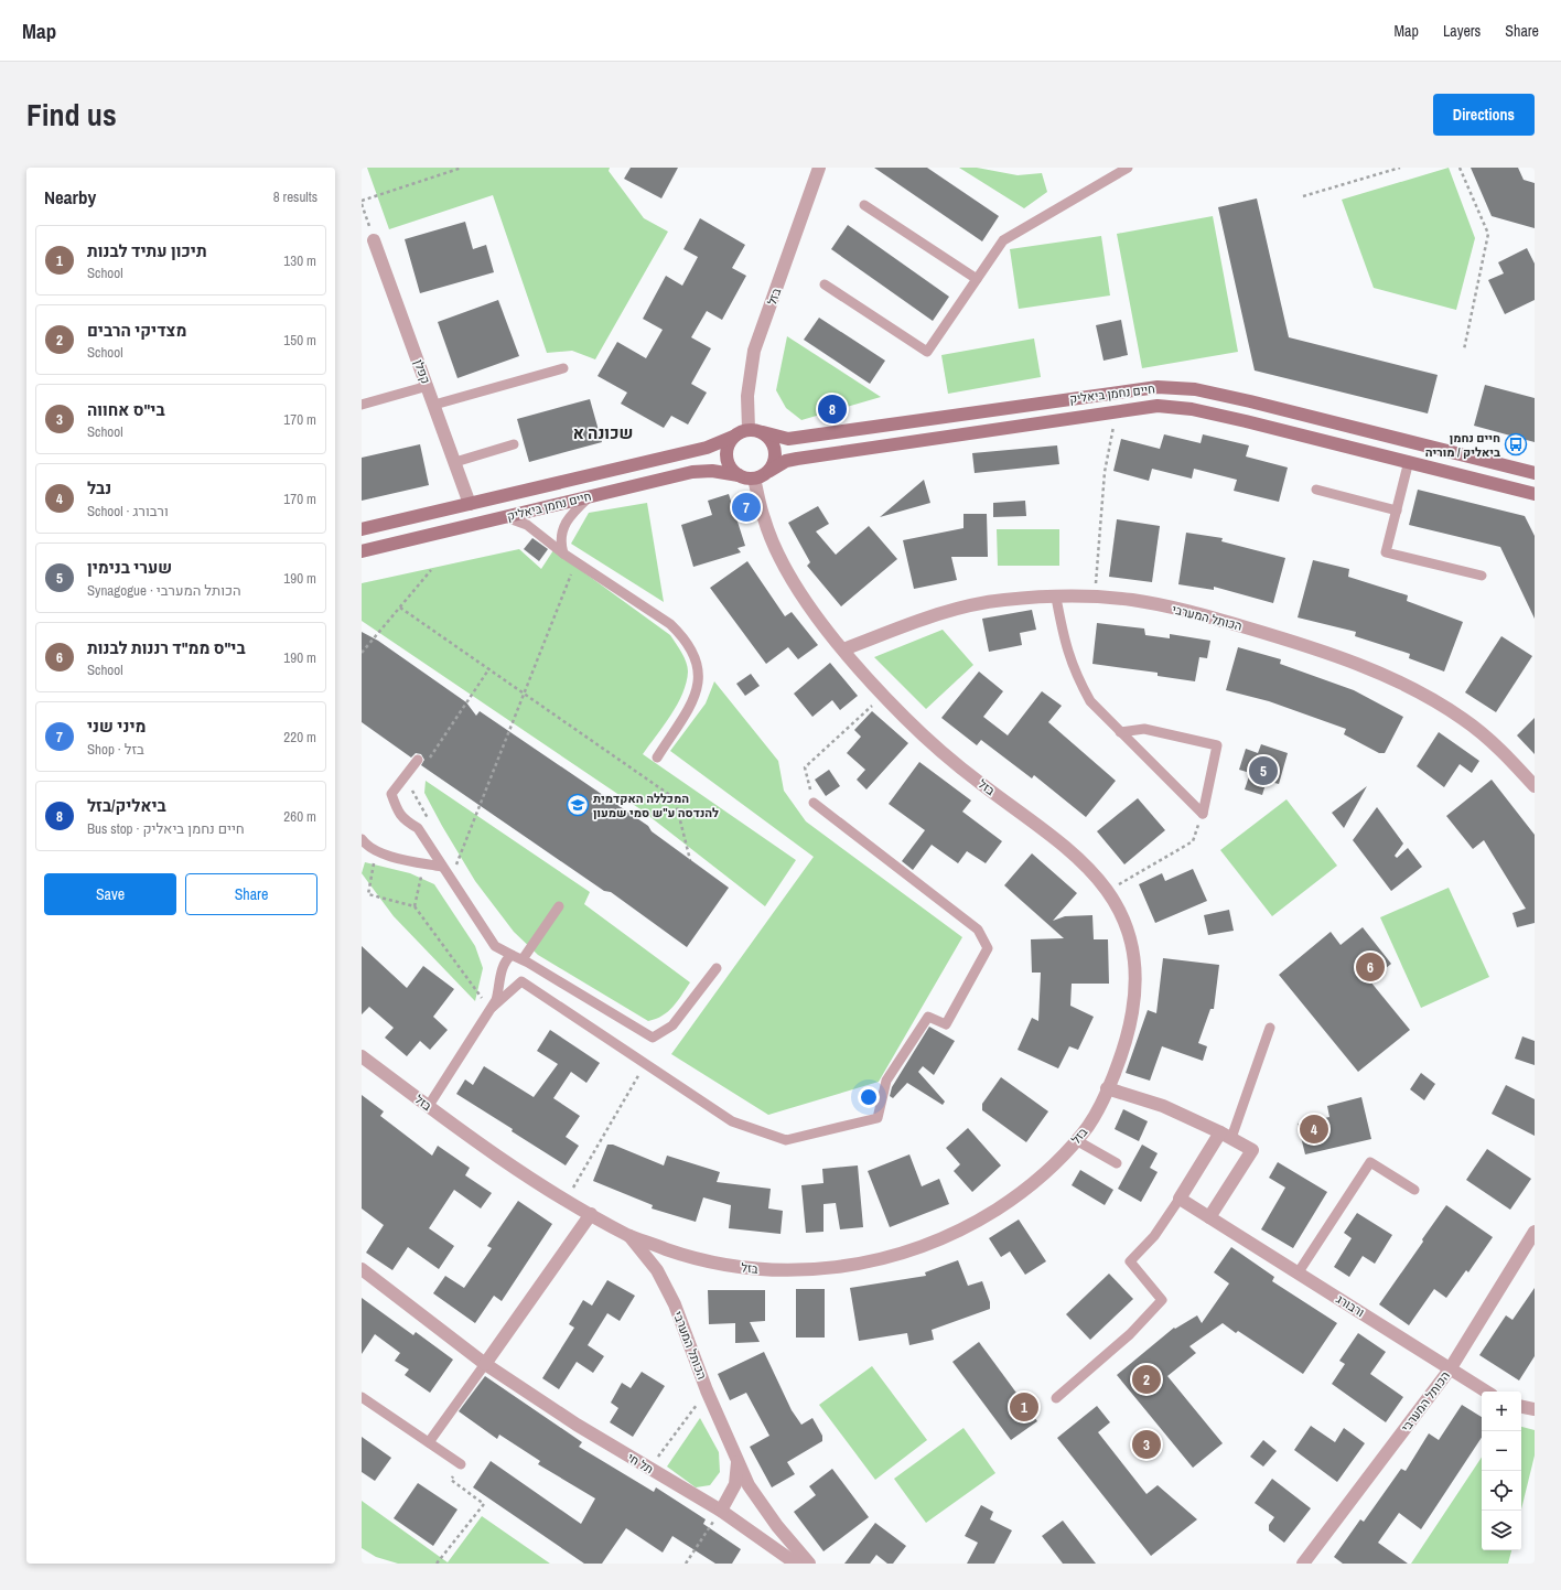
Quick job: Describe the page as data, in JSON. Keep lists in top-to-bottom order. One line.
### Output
{"streets":{"street":["בזל","קפלן","חיים נחמן ביאליק","הכותל המערבי","ורבורג","תל חי"]},"crossings":[["בזל","חיים נחמן ביאליק"],["בזל","הכותל המערבי"],["קפלן","חיים נחמן ביאליק"],["הכותל המערבי","ורבורג"],["הכותל המערבי","תל חי"]],"districts":["שכונה א"],"places":{"bus stop":["חיים נחמן ביאליק / מוריה"],"school or university":["המכללה האקדמית להנדסה ע\"ש סמי שמעון"]},"page":{"header":"Map","nav":["Map","Layers","Share"],"title":"Find us","buttons":["Directions",["Save","Share"]],"heading":["Nearby","8 results"],"list":[{"mark":"1","name":"תיכון עתיד לבנות","note":"School","value":"130 m"},{"mark":"2","name":"מצדיקי הרבים","note":"School","value":"150 m"},{"mark":"3","name":"בי\"ס אחווה","note":"School","value":"170 m"},{"mark":"4","name":"נבל","note":"School · ורבורג","value":"170 m"},{"mark":"5","name":"שערי בנימין","note":"Synagogue · הכותל המערבי","value":"190 m"},{"mark":"6","name":"בי\"ס ממ\"ד רננות לבנות","note":"School","value":"190 m"},{"mark":"7","name":"מיני שני","note":"Shop · בזל","value":"220 m"},{"mark":"8","name":"ביאליק/בזל","note":"Bus stop · חיים נחמן ביאליק","value":"260 m"}],"pins":["8","7","5","6","4","2","1","3"],"map_buttons":["+","−"]}}
